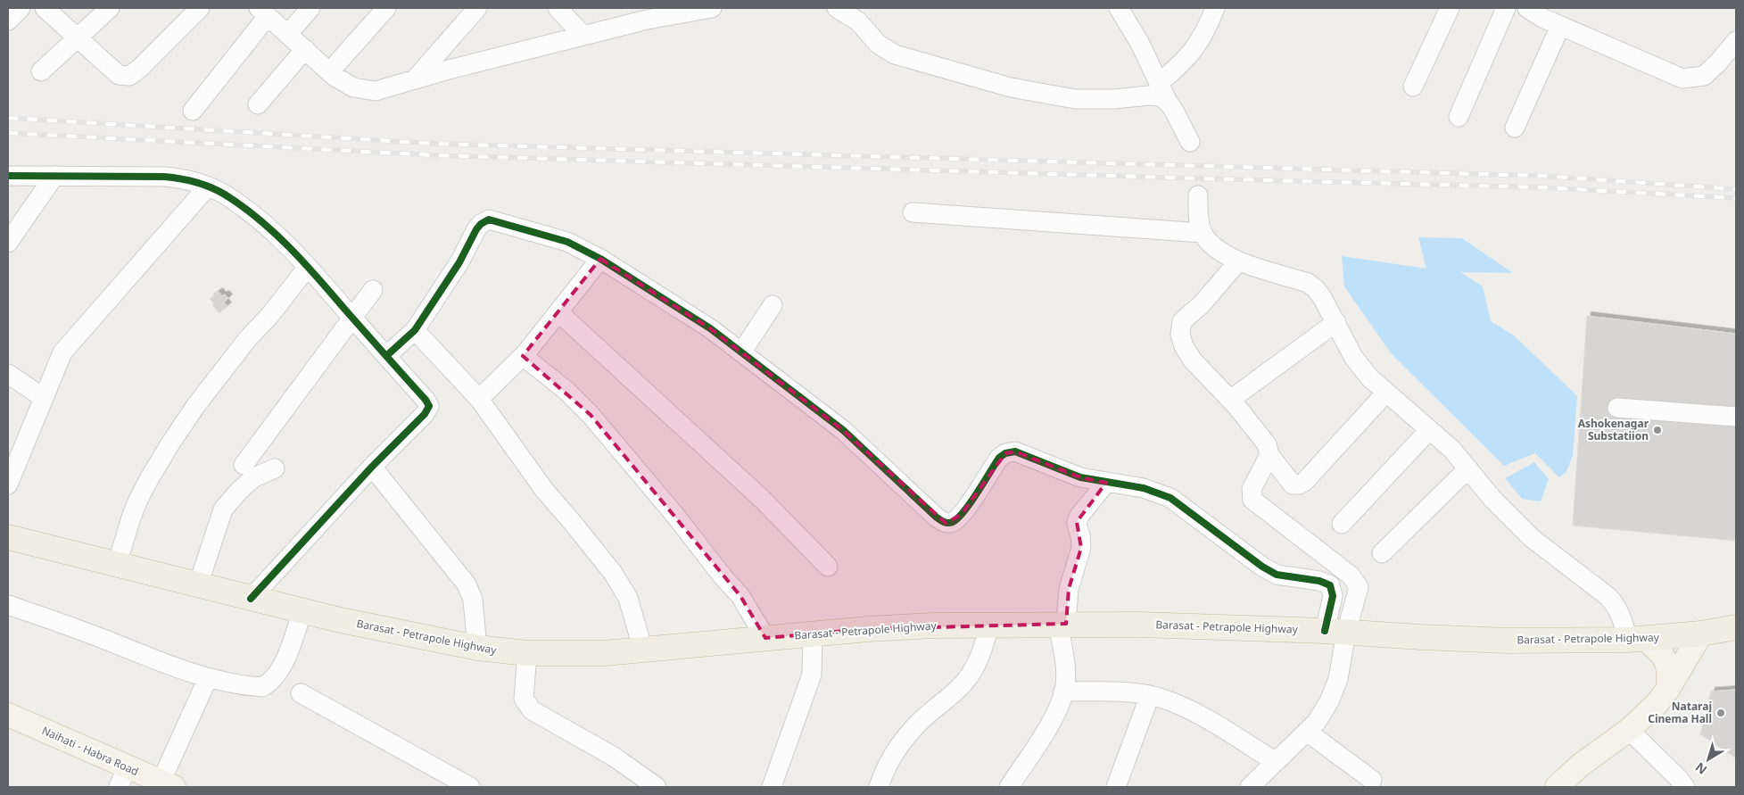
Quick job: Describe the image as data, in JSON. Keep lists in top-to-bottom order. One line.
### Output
{"streets":{"highway":["Barasat - Petrapole Highway"],"main road":["Naihati - Habra Road"]},"places":["Ashokenagar Substatiion","Nataraj Cinema Hall"],"north":"bottom left"}
